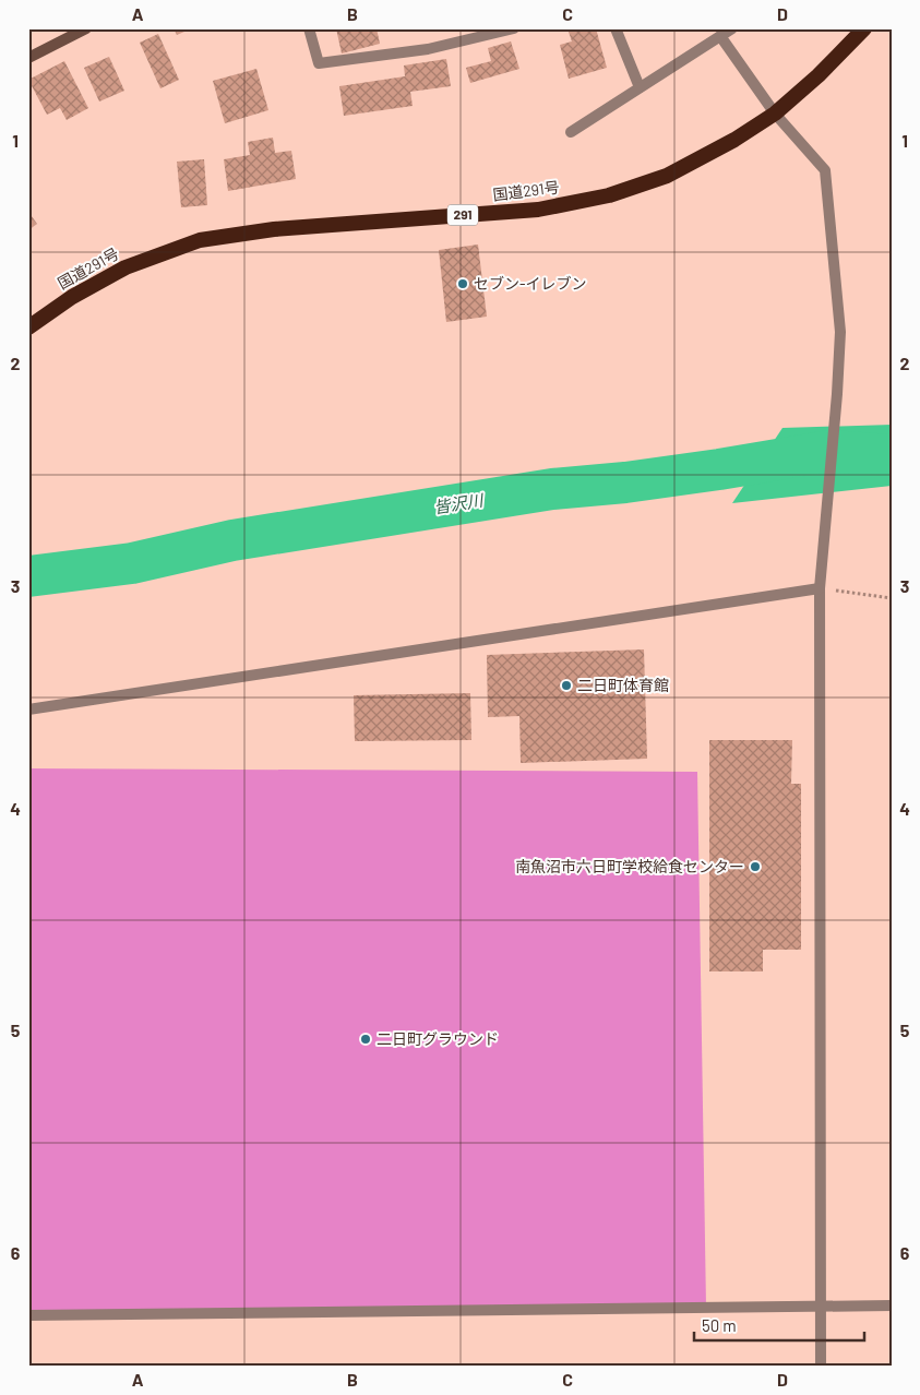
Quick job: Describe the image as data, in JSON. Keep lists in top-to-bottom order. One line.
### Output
{"streets":{"highway":["国道291号","291"]},"water":["皆沢川"],"places":["セブン-イレブン","二日町体育館","南魚沼市六日町学校給食センター","二日町グラウンド"],"scale_bar":"50 m","grid":{"columns":["A","B","C","D"],"rows":["1","2","3","4","5","6"]}}
